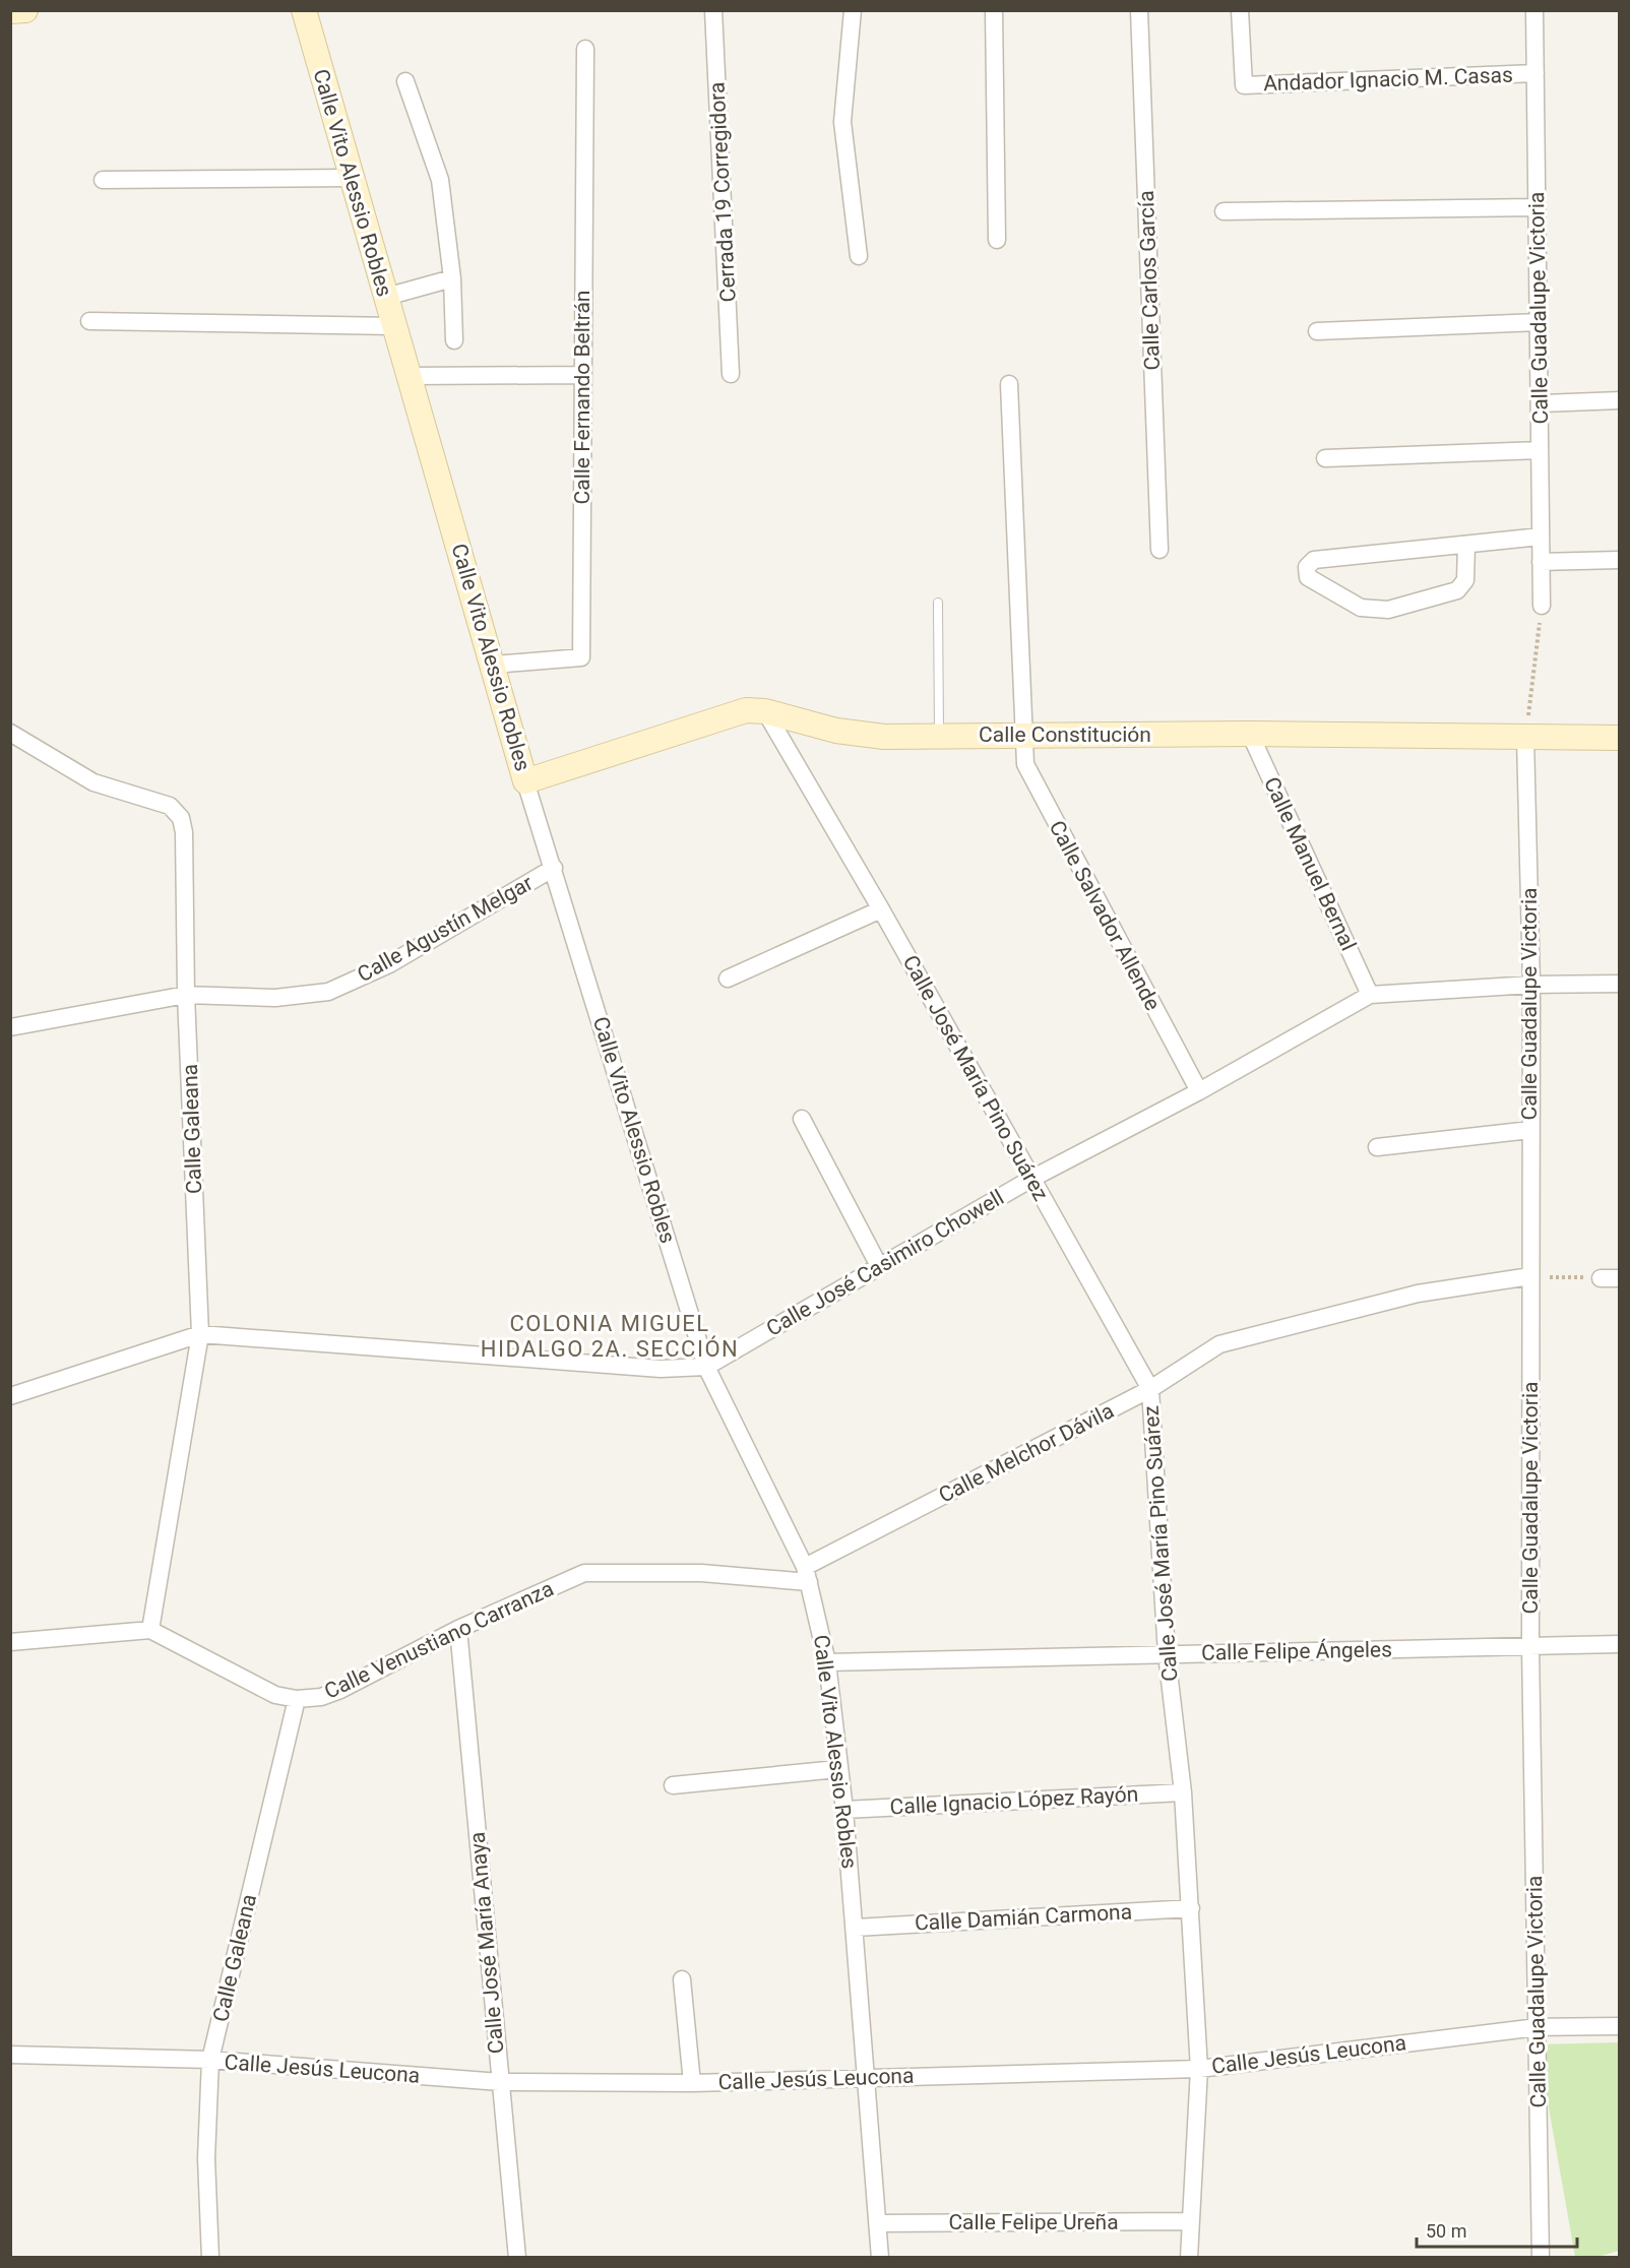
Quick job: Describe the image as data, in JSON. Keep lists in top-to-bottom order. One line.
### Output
{"streets":{"street":["Andador Ignacio M. Casas","Calle Vito Alessio Robles","Cerrada 19 Corregidora","Calle Carlos García","Calle Guadalupe Victoria","Calle Fernando Beltrán","Calle Constitución","Calle Manuel Bernal","Calle Salvador Allende","Calle Agustín Melgar","Calle José María Pino Suárez","Calle Galeana","Calle José Casimiro Chowell","Calle Melchor Dávila","Calle Venustiano Carranza","Calle Felipe Ángeles","Calle Ignacio López Rayón","Calle Damián Carmona","Calle José María Anaya","Calle Jesús Leucona","Calle Felipe Ureña"]},"crossings":[["Andador Ignacio M. Casas","Calle Guadalupe Victoria"],["Calle Vito Alessio Robles","Calle Fernando Beltrán"],["Calle Vito Alessio Robles","Calle Constitución"],["Calle Vito Alessio Robles","Calle Agustín Melgar"],["Calle Vito Alessio Robles","Calle José Casimiro Chowell"],["Calle Vito Alessio Robles","Calle Melchor Dávila"],["Calle Vito Alessio Robles","Calle Venustiano Carranza"],["Calle Vito Alessio Robles","Calle Felipe Ángeles"],["Calle Vito Alessio Robles","Calle Ignacio López Rayón"],["Calle Vito Alessio Robles","Calle Damián Carmona"],["Calle Vito Alessio Robles","Calle Jesús Leucona"],["Calle Vito Alessio Robles","Calle Felipe Ureña"],["Calle Guadalupe Victoria","Calle Constitución"],["Calle Guadalupe Victoria","Calle José Casimiro Chowell"],["Calle Guadalupe Victoria","Calle Melchor Dávila"],["Calle Guadalupe Victoria","Calle Felipe Ángeles"],["Calle Guadalupe Victoria","Calle Jesús Leucona"],["Calle Constitución","Calle Manuel Bernal"],["Calle Constitución","Calle Salvador Allende"],["Calle Constitución","Calle José María Pino Suárez"],["Calle Manuel Bernal","Calle José Casimiro Chowell"],["Calle Salvador Allende","Calle José Casimiro Chowell"],["Calle Agustín Melgar","Calle Galeana"],["Calle José María Pino Suárez","Calle José Casimiro Chowell"],["Calle José María Pino Suárez","Calle Melchor Dávila"],["Calle José María Pino Suárez","Calle Felipe Ángeles"],["Calle José María Pino Suárez","Calle Ignacio López Rayón"],["Calle José María Pino Suárez","Calle Damián Carmona"],["Calle José María Pino Suárez","Calle Jesús Leucona"],["Calle José María Pino Suárez","Calle Felipe Ureña"],["Calle Galeana","Calle José Casimiro Chowell"],["Calle Galeana","Calle Venustiano Carranza"],["Calle Galeana","Calle Jesús Leucona"],["Calle Melchor Dávila","Calle Venustiano Carranza"],["Calle Venustiano Carranza","Calle José María Anaya"],["Calle José María Anaya","Calle Jesús Leucona"]],"districts":["COLONIA MIGUEL HIDALGO 2A. SECCIÓN"],"scale_bar":"50 m"}
